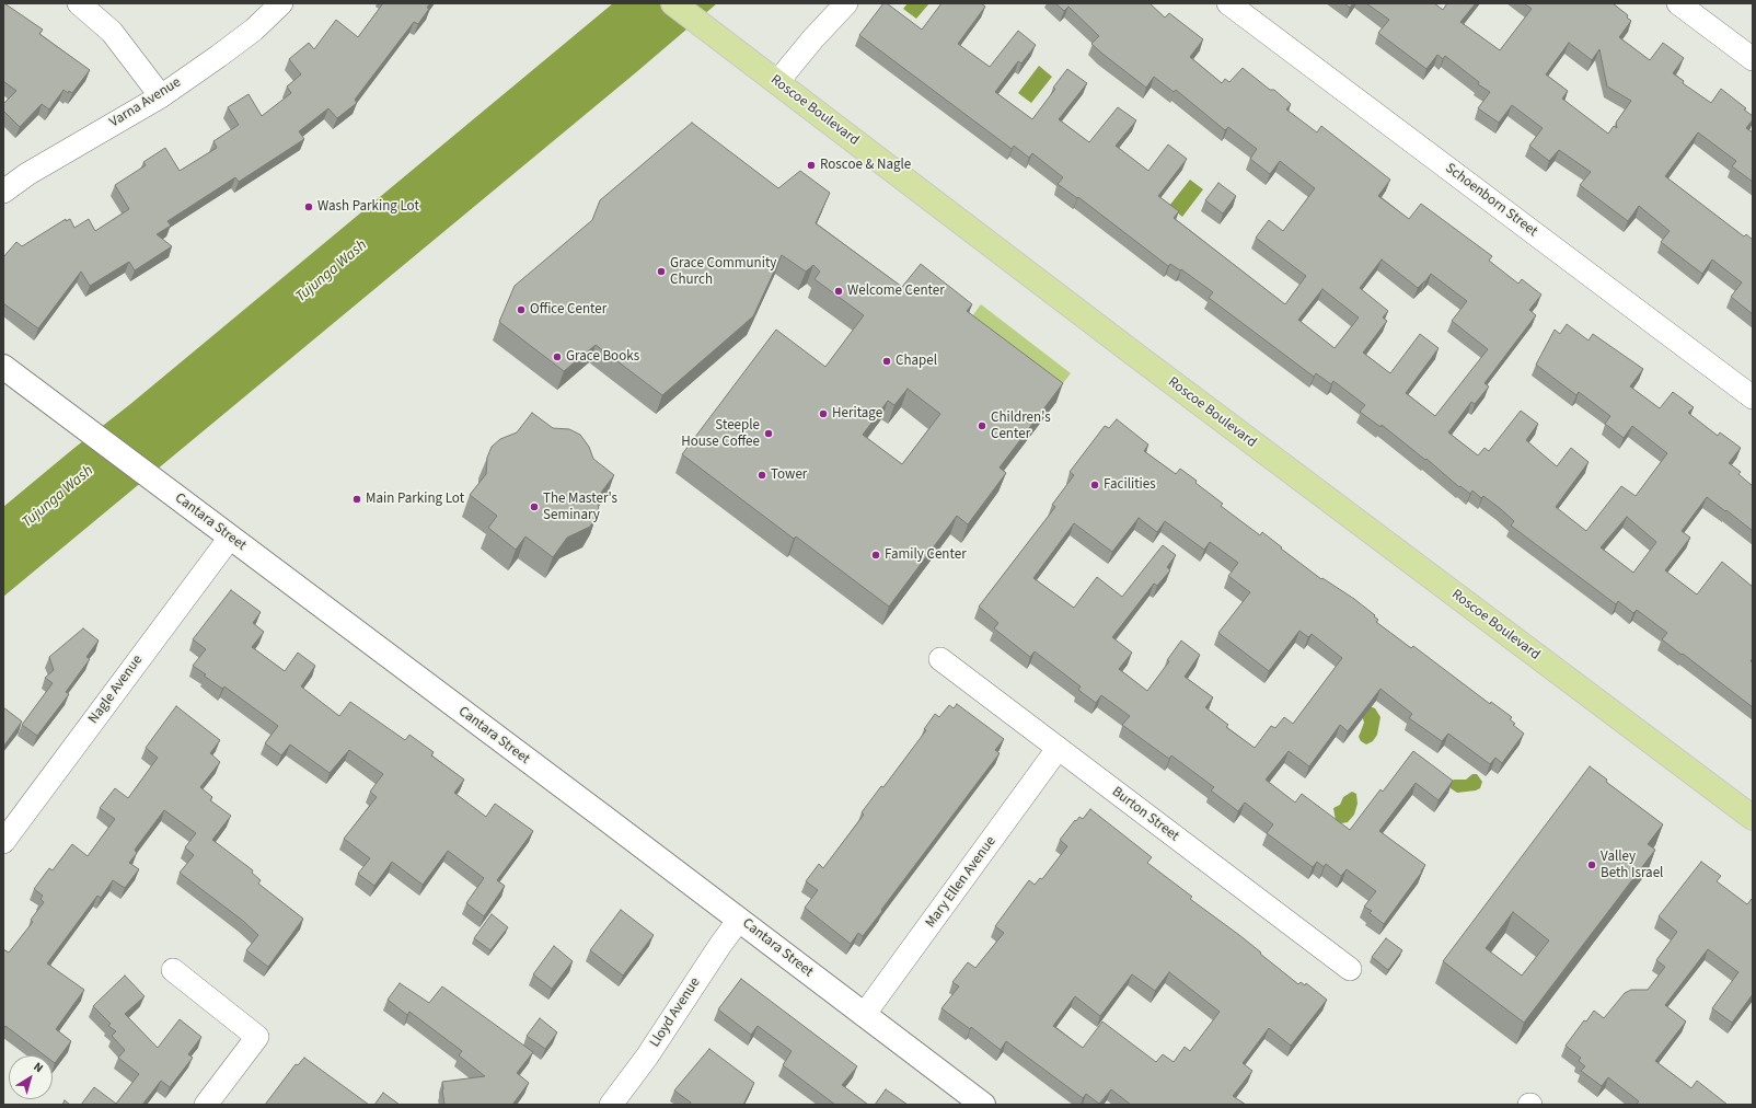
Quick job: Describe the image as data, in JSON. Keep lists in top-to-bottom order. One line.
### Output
{"streets":{"main road":["Roscoe Boulevard"],"street":["Varna Avenue","Schoenborn Street","Cantara Street","Nagle Avenue","Burton Street","Mary Ellen Avenue","Lloyd Avenue"]},"crossings":[["Cantara Street","Nagle Avenue"],["Cantara Street","Mary Ellen Avenue"],["Cantara Street","Lloyd Avenue"],["Burton Street","Mary Ellen Avenue"]],"water":["Tujunga Wash"],"places":["Roscoe & Nagle","Wash Parking Lot","Grace Community Church","Welcome Center","Office Center","Grace Books","Chapel","Heritage","Children's Center","Steeple House Coffee","Tower","Facilities","Main Parking Lot","The Master's Seminary","Family Center","Valley Beth Israel"],"north":"top right"}
